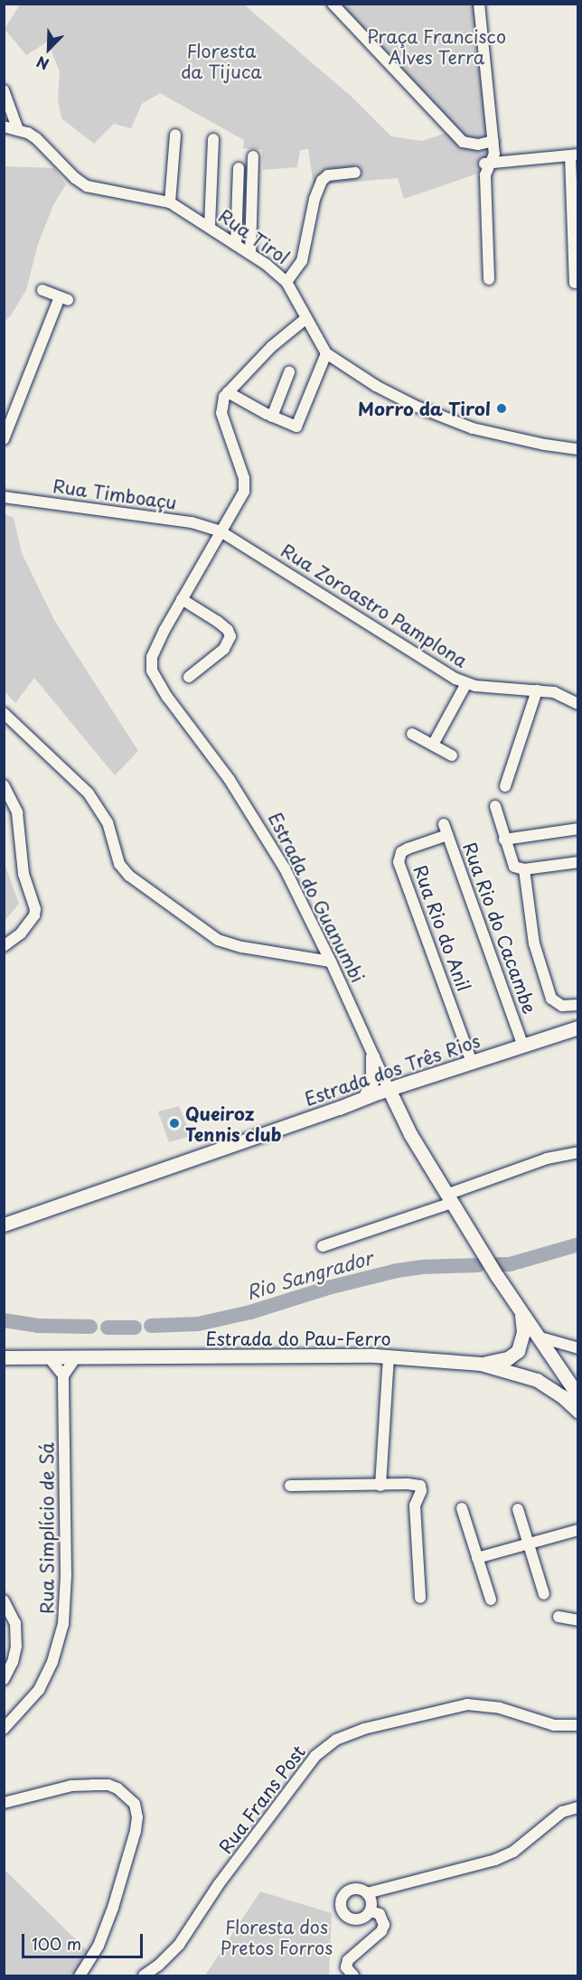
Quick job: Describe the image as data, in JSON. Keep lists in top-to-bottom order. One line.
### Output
{"streets":{"main road":["Estrada do Guanumbi","Estrada dos Três Rios","Estrada do Pau-Ferro"],"street":["Rua Tirol","Rua Timboaçu","Rua Zoroastro Pamplona","Rua Rio do Anil","Rua Rio do Cacambe","Rua Simplício de Sá","Rua Frans Post"]},"crossings":[["Rua Timboaçu","Rua Zoroastro Pamplona"],["Rua Timboaçu","Estrada do Guanumbi"],["Rua Zoroastro Pamplona","Estrada do Guanumbi"],["Estrada do Guanumbi","Estrada dos Três Rios"],["Rua Rio do Anil","Rua Rio do Cacambe"],["Rua Rio do Anil","Estrada dos Três Rios"],["Rua Rio do Cacambe","Estrada dos Três Rios"]],"water":["Rio Sangrador"],"parks":["Praça Francisco Alves Terra","Floresta da Tijuca","Floresta dos Pretos Forros"],"places":["Morro da Tirol","Queiroz Tennis club"],"scale_bar":"100 m","north":"bottom left"}
